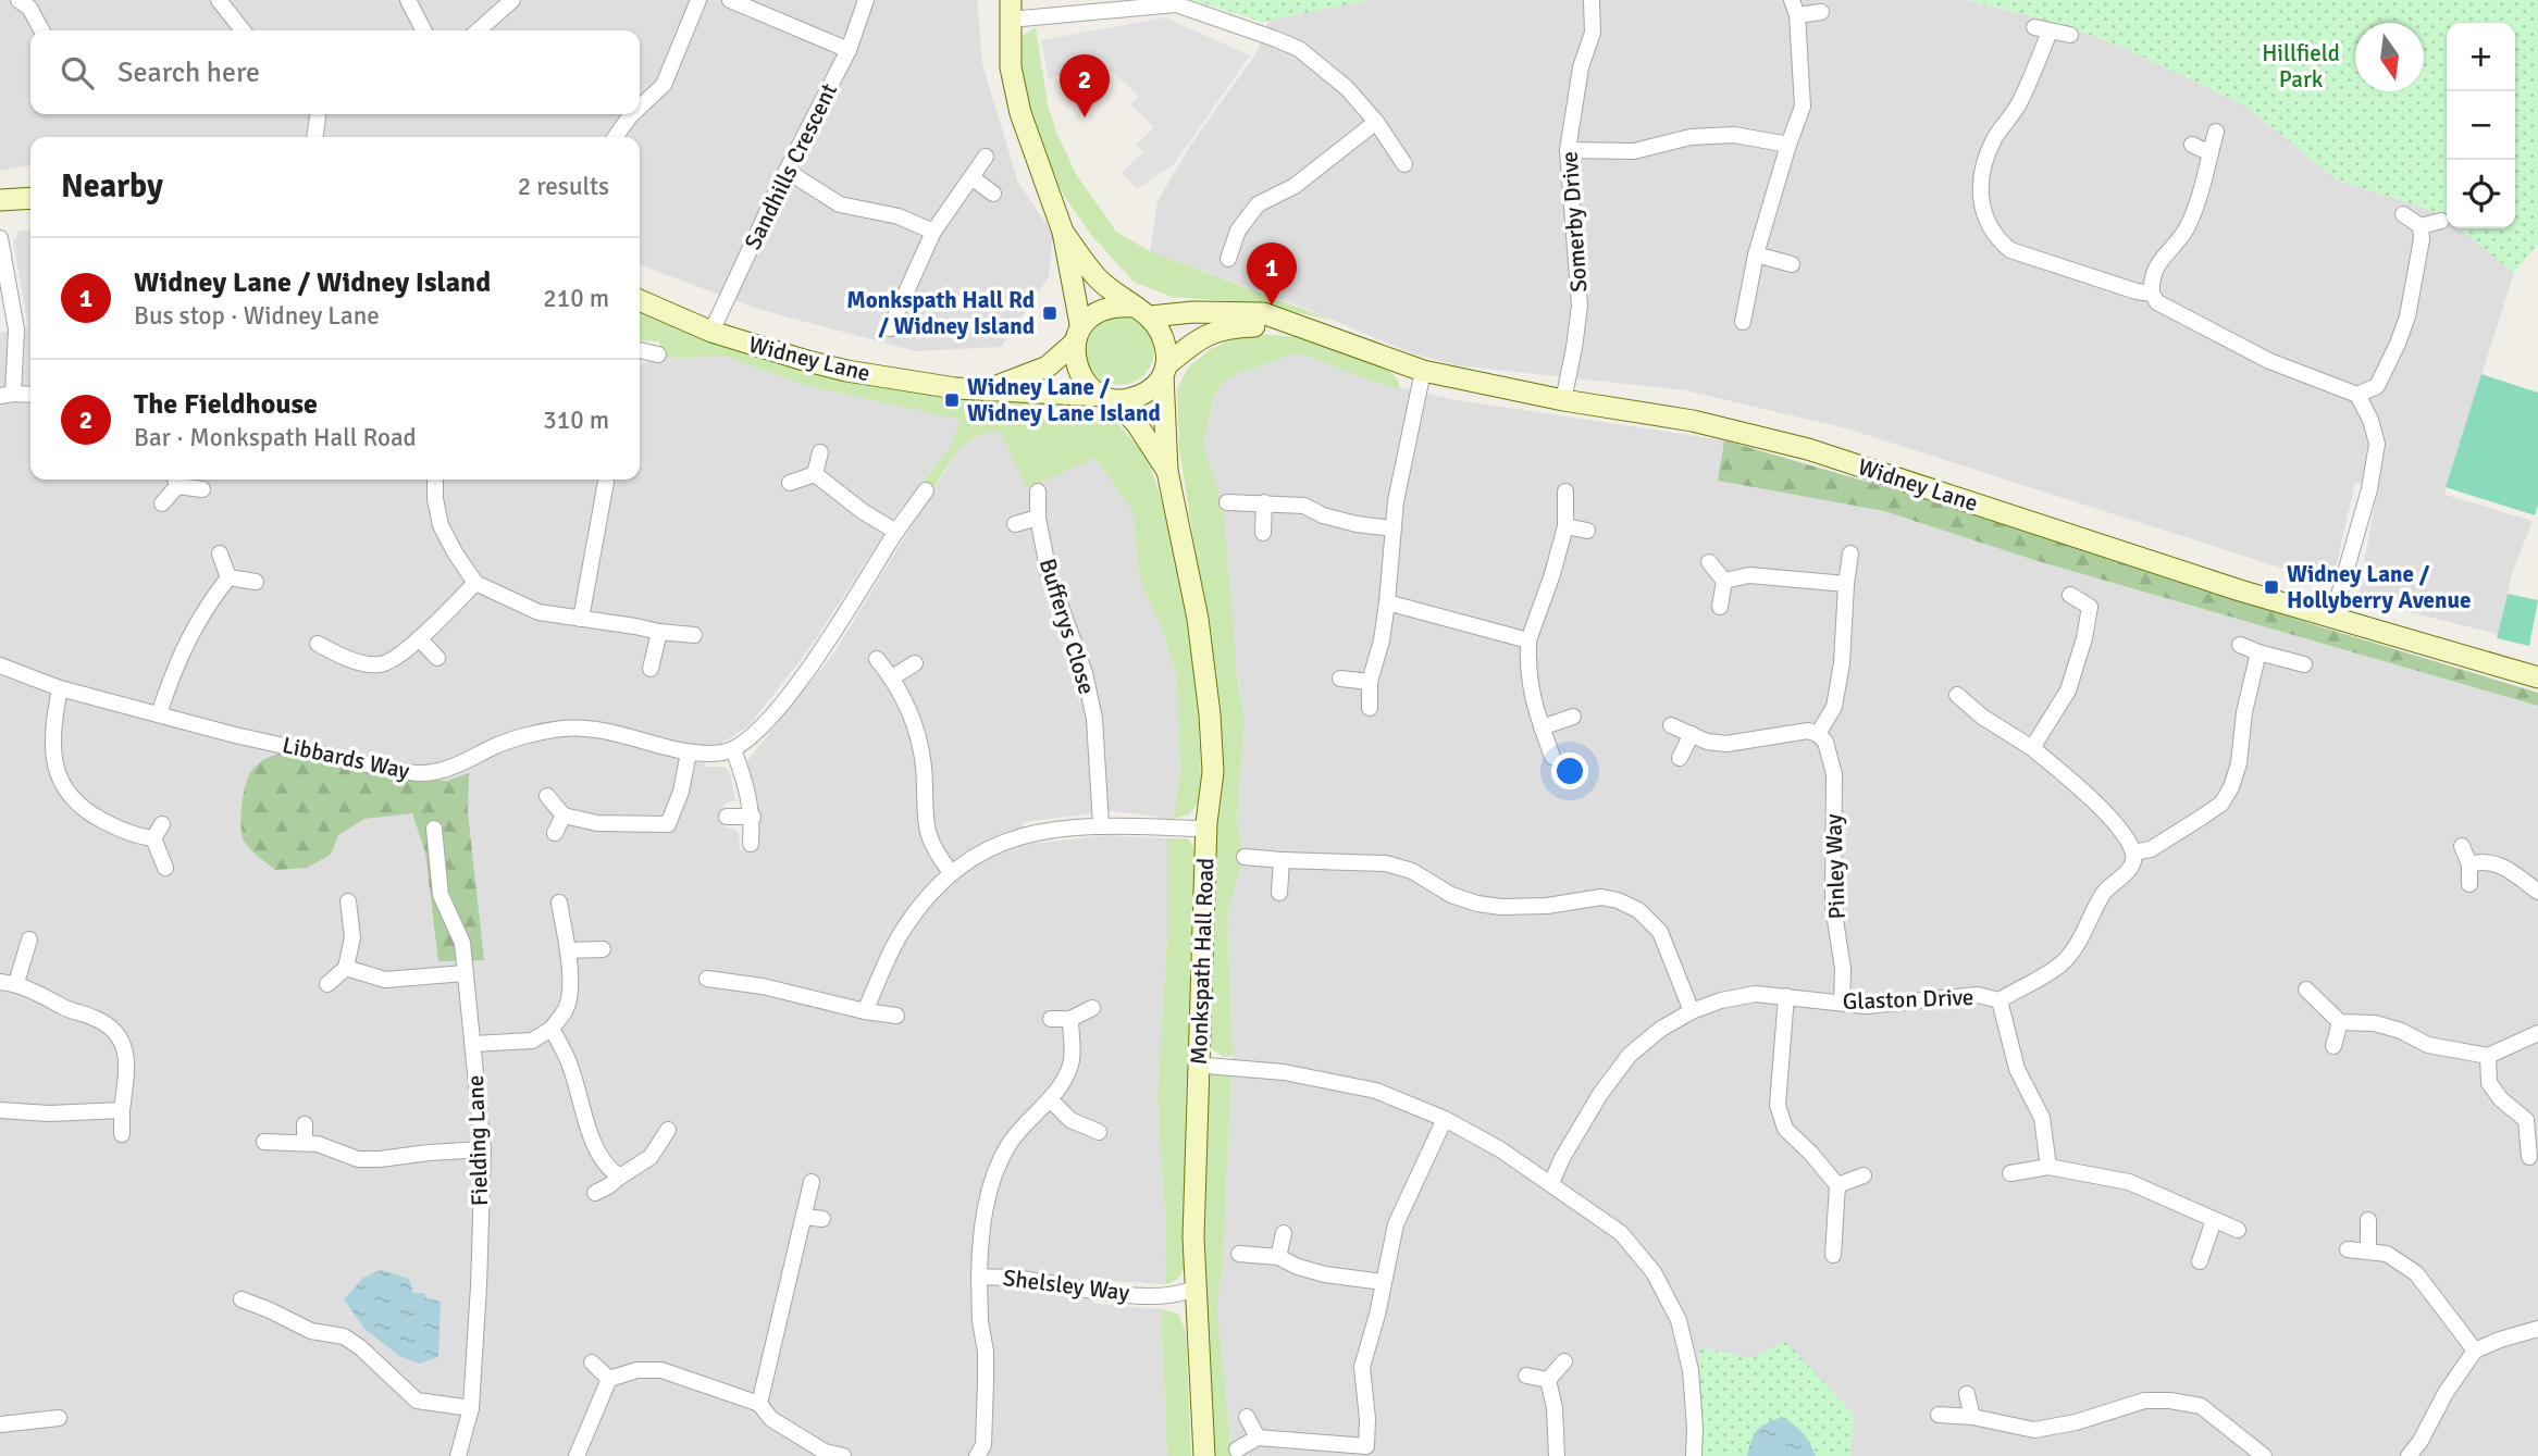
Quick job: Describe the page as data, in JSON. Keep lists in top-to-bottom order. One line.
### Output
{"streets":{"street":["Sandhills Crescent","Somerby Drive","Widney Lane","Bufferys Close","Libbards Way","Pinley Way","Monkspath Hall Road","Glaston Drive","Fielding Lane","Shelsley Way"]},"crossings":[["Sandhills Crescent","Widney Lane"],["Somerby Drive","Widney Lane"],["Widney Lane","Monkspath Hall Road"],["Pinley Way","Glaston Drive"],["Monkspath Hall Road","Shelsley Way"]],"parks":["Hillfield Park"],"places":{"transit":["Monkspath Hall Rd / Widney Island","Widney Lane / Widney Lane Island","Widney Lane / Hollyberry Avenue"]},"north":"bottom","page":{"map_buttons":["+","−"],"search":"Search here","pins":["2","1"],"heading":["Nearby","2 results"],"list":[{"mark":"1","name":"Widney Lane / Widney Island","note":"Bus stop · Widney Lane","value":"210 m"},{"mark":"2","name":"The Fieldhouse","note":"Bar · Monkspath Hall Road","value":"310 m"}]}}
